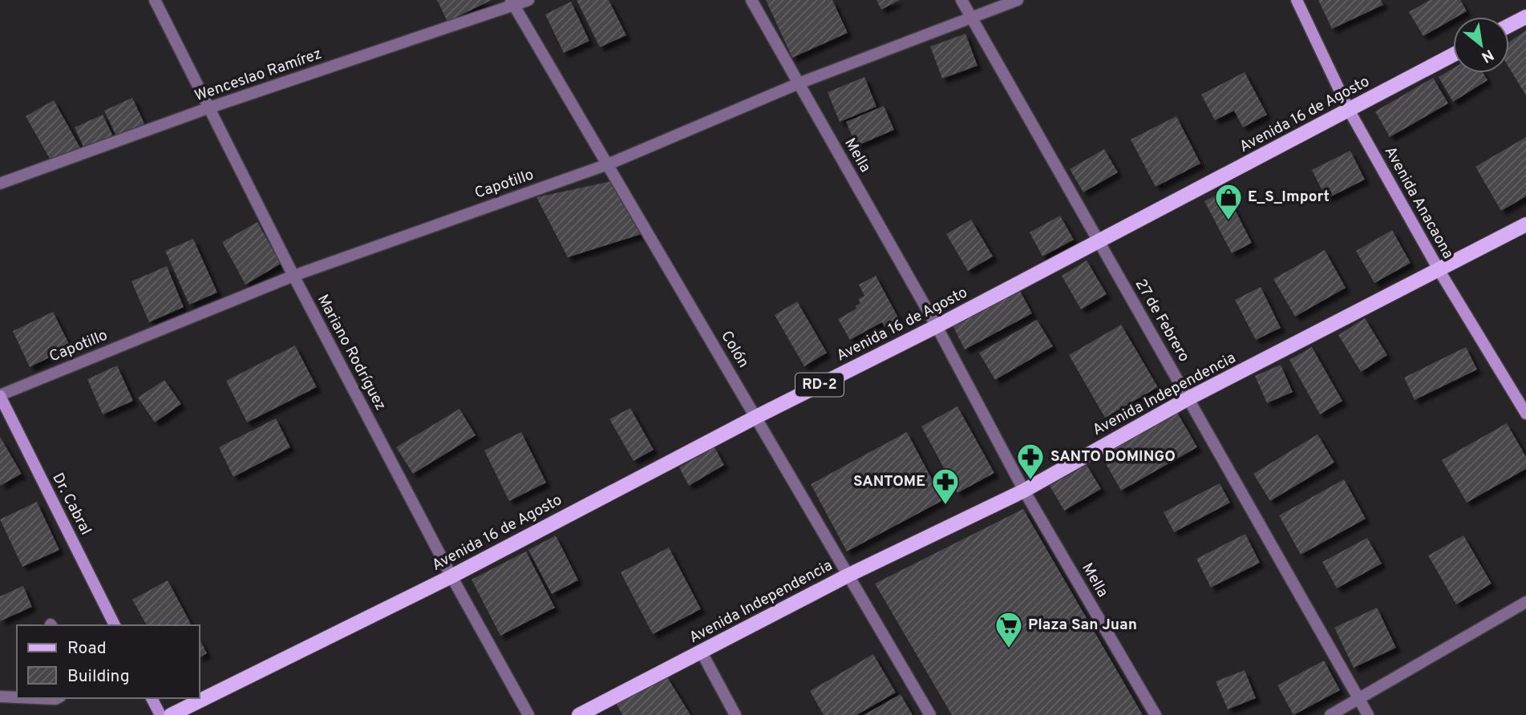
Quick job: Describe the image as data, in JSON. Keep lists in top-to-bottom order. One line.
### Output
{"streets":{"main road":["Avenida 16 de Agosto","RD-2","Avenida Independencia"],"street":["Wenceslao Ramírez","Mella","Capotillo","Avenida Anacaona","27 de Febrero","Colón","Mariano Rodríguez","Dr. Cabral"]},"crossings":[["Wenceslao Ramírez","Colón"],["Wenceslao Ramírez","Mariano Rodríguez"],["Avenida 16 de Agosto","Mella"],["Avenida 16 de Agosto","Avenida Anacaona"],["Avenida 16 de Agosto","27 de Febrero"],["Avenida 16 de Agosto","Colón"],["Avenida 16 de Agosto","Mariano Rodríguez"],["Mella","Capotillo"],["Mella","Avenida Independencia"],["Capotillo","27 de Febrero"],["Capotillo","Colón"],["Capotillo","Mariano Rodríguez"],["Capotillo","Dr. Cabral"],["Avenida Anacaona","Avenida Independencia"],["27 de Febrero","Avenida Independencia"],["Colón","Avenida Independencia"]],"places":{"shop":["E_S_Import"],"pharmacy":["SANTO DOMINGO","SANTOME"],"supermarket":["Plaza San Juan"]},"legend":["Road","Building"],"north":"bottom right"}
